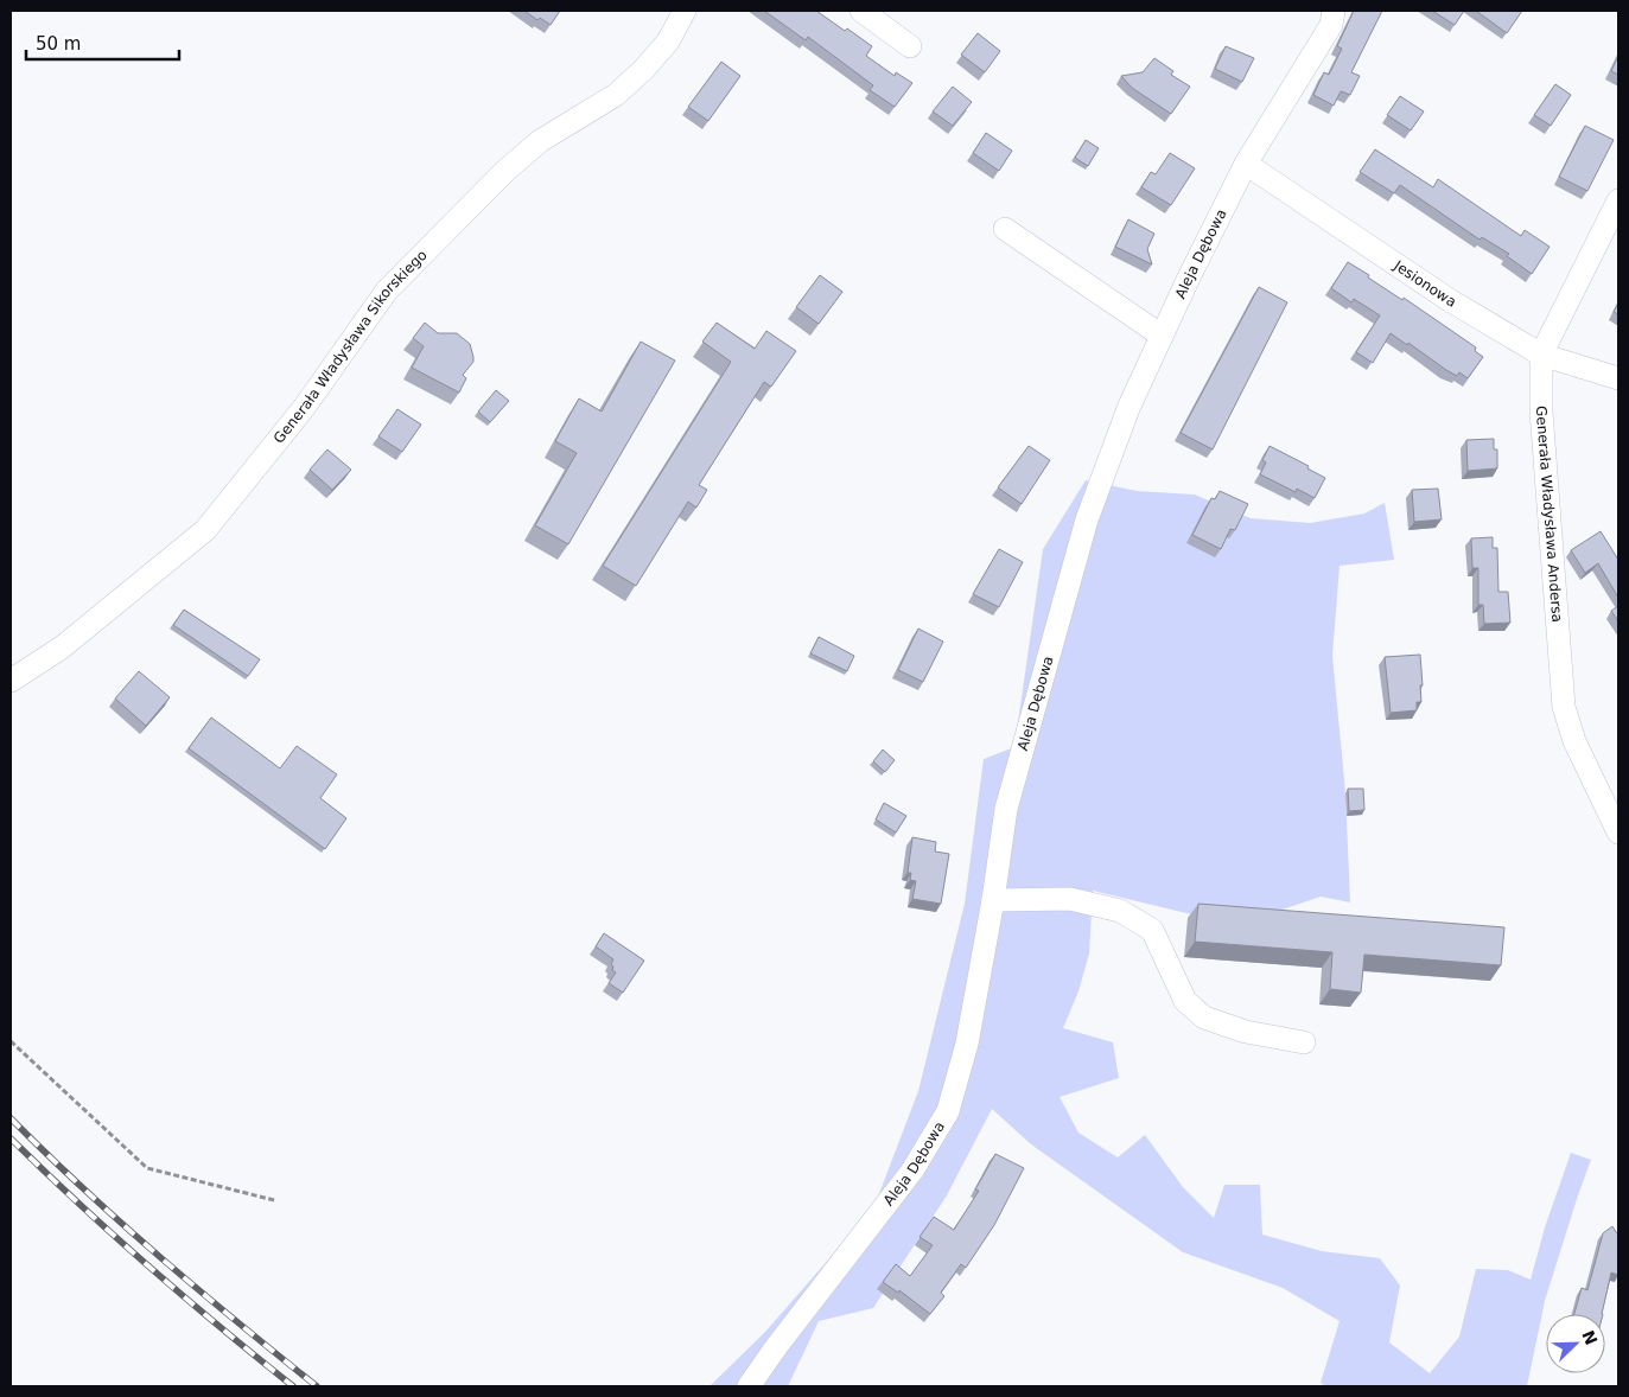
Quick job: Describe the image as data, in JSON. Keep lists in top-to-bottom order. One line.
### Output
{"streets":{"street":["Aleja Dębowa","Jesionowa","Generała Władysława Sikorskiego","Generała Władysława Andersa"]},"crossings":[["Aleja Dębowa","Jesionowa"],["Jesionowa","Generała Władysława Andersa"]],"scale_bar":"50 m","north":"top right"}
